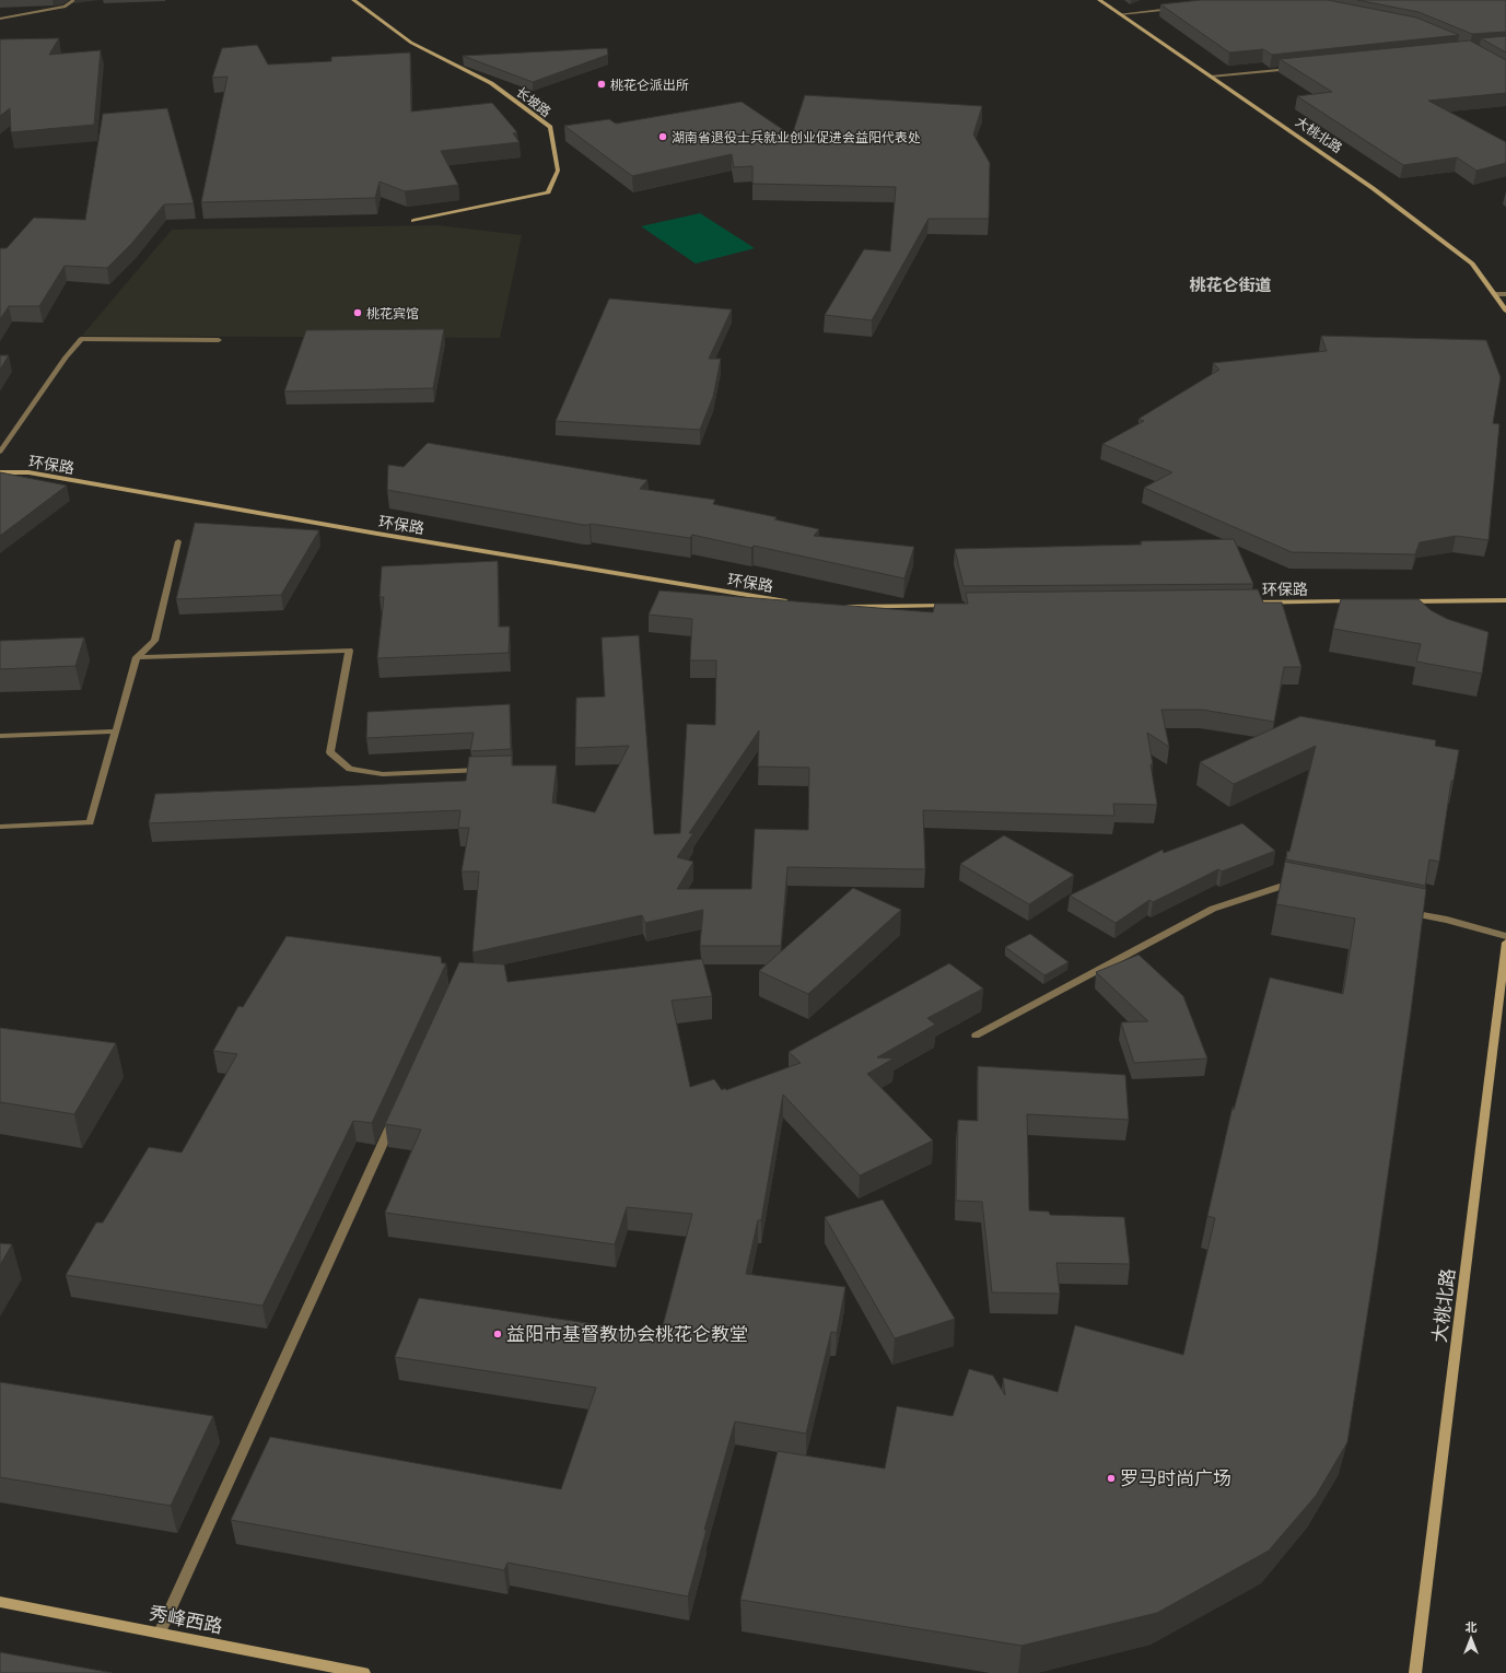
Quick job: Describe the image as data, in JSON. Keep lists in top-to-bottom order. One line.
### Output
{"streets":{"street":["长坡路","大桃北路","环保路","秀峰西路"]},"districts":["桃花仑街道"],"places":["桃花仑派出所","湖南省退役士兵就业创业促进会益阳代表处","桃花宾馆","益阳市基督教协会桃花仑教堂","罗马时尚广场"],"north":"top"}
